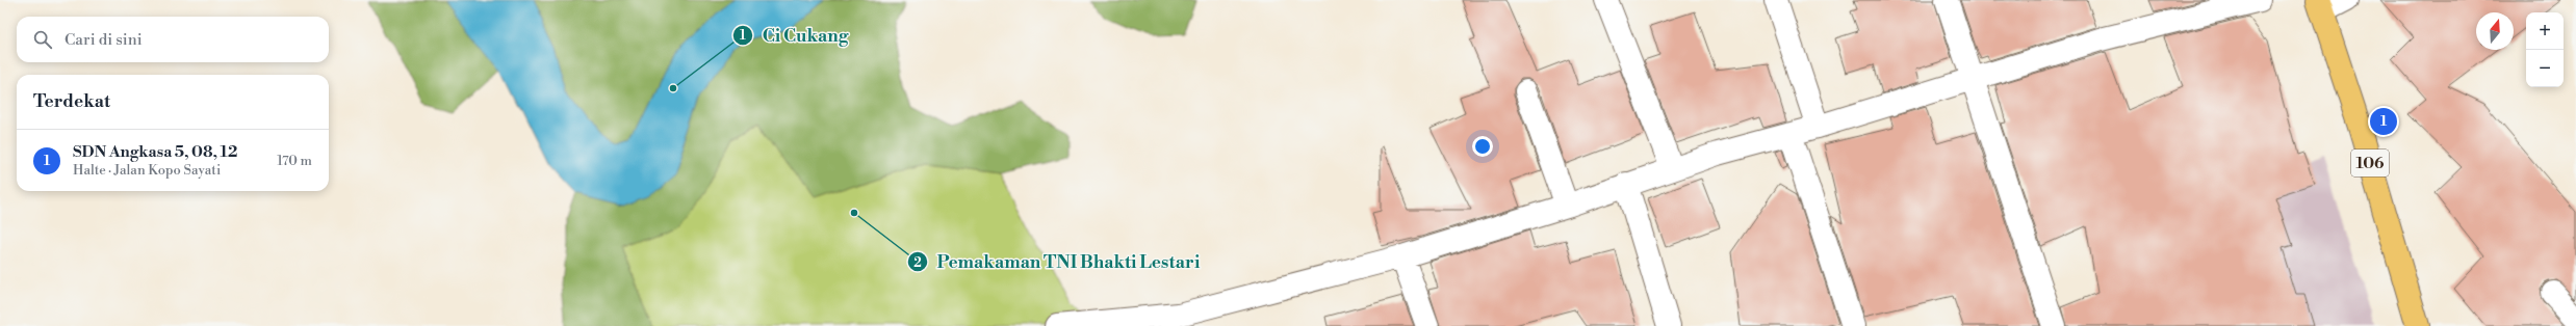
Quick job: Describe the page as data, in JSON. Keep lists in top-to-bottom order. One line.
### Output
{"streets":{"main road":["106"]},"places":["Ci Cukang","Pemakaman TNI Bhakti Lestari"],"north":"top","page":{"map_buttons":["+","−"],"search":"Cari di sini","heading":"Terdekat","pins":"1","list":[{"mark":"1","name":"SDN Angkasa 5, 08, 12","note":"Halte · Jalan Kopo Sayati","value":"170 m"}]}}
